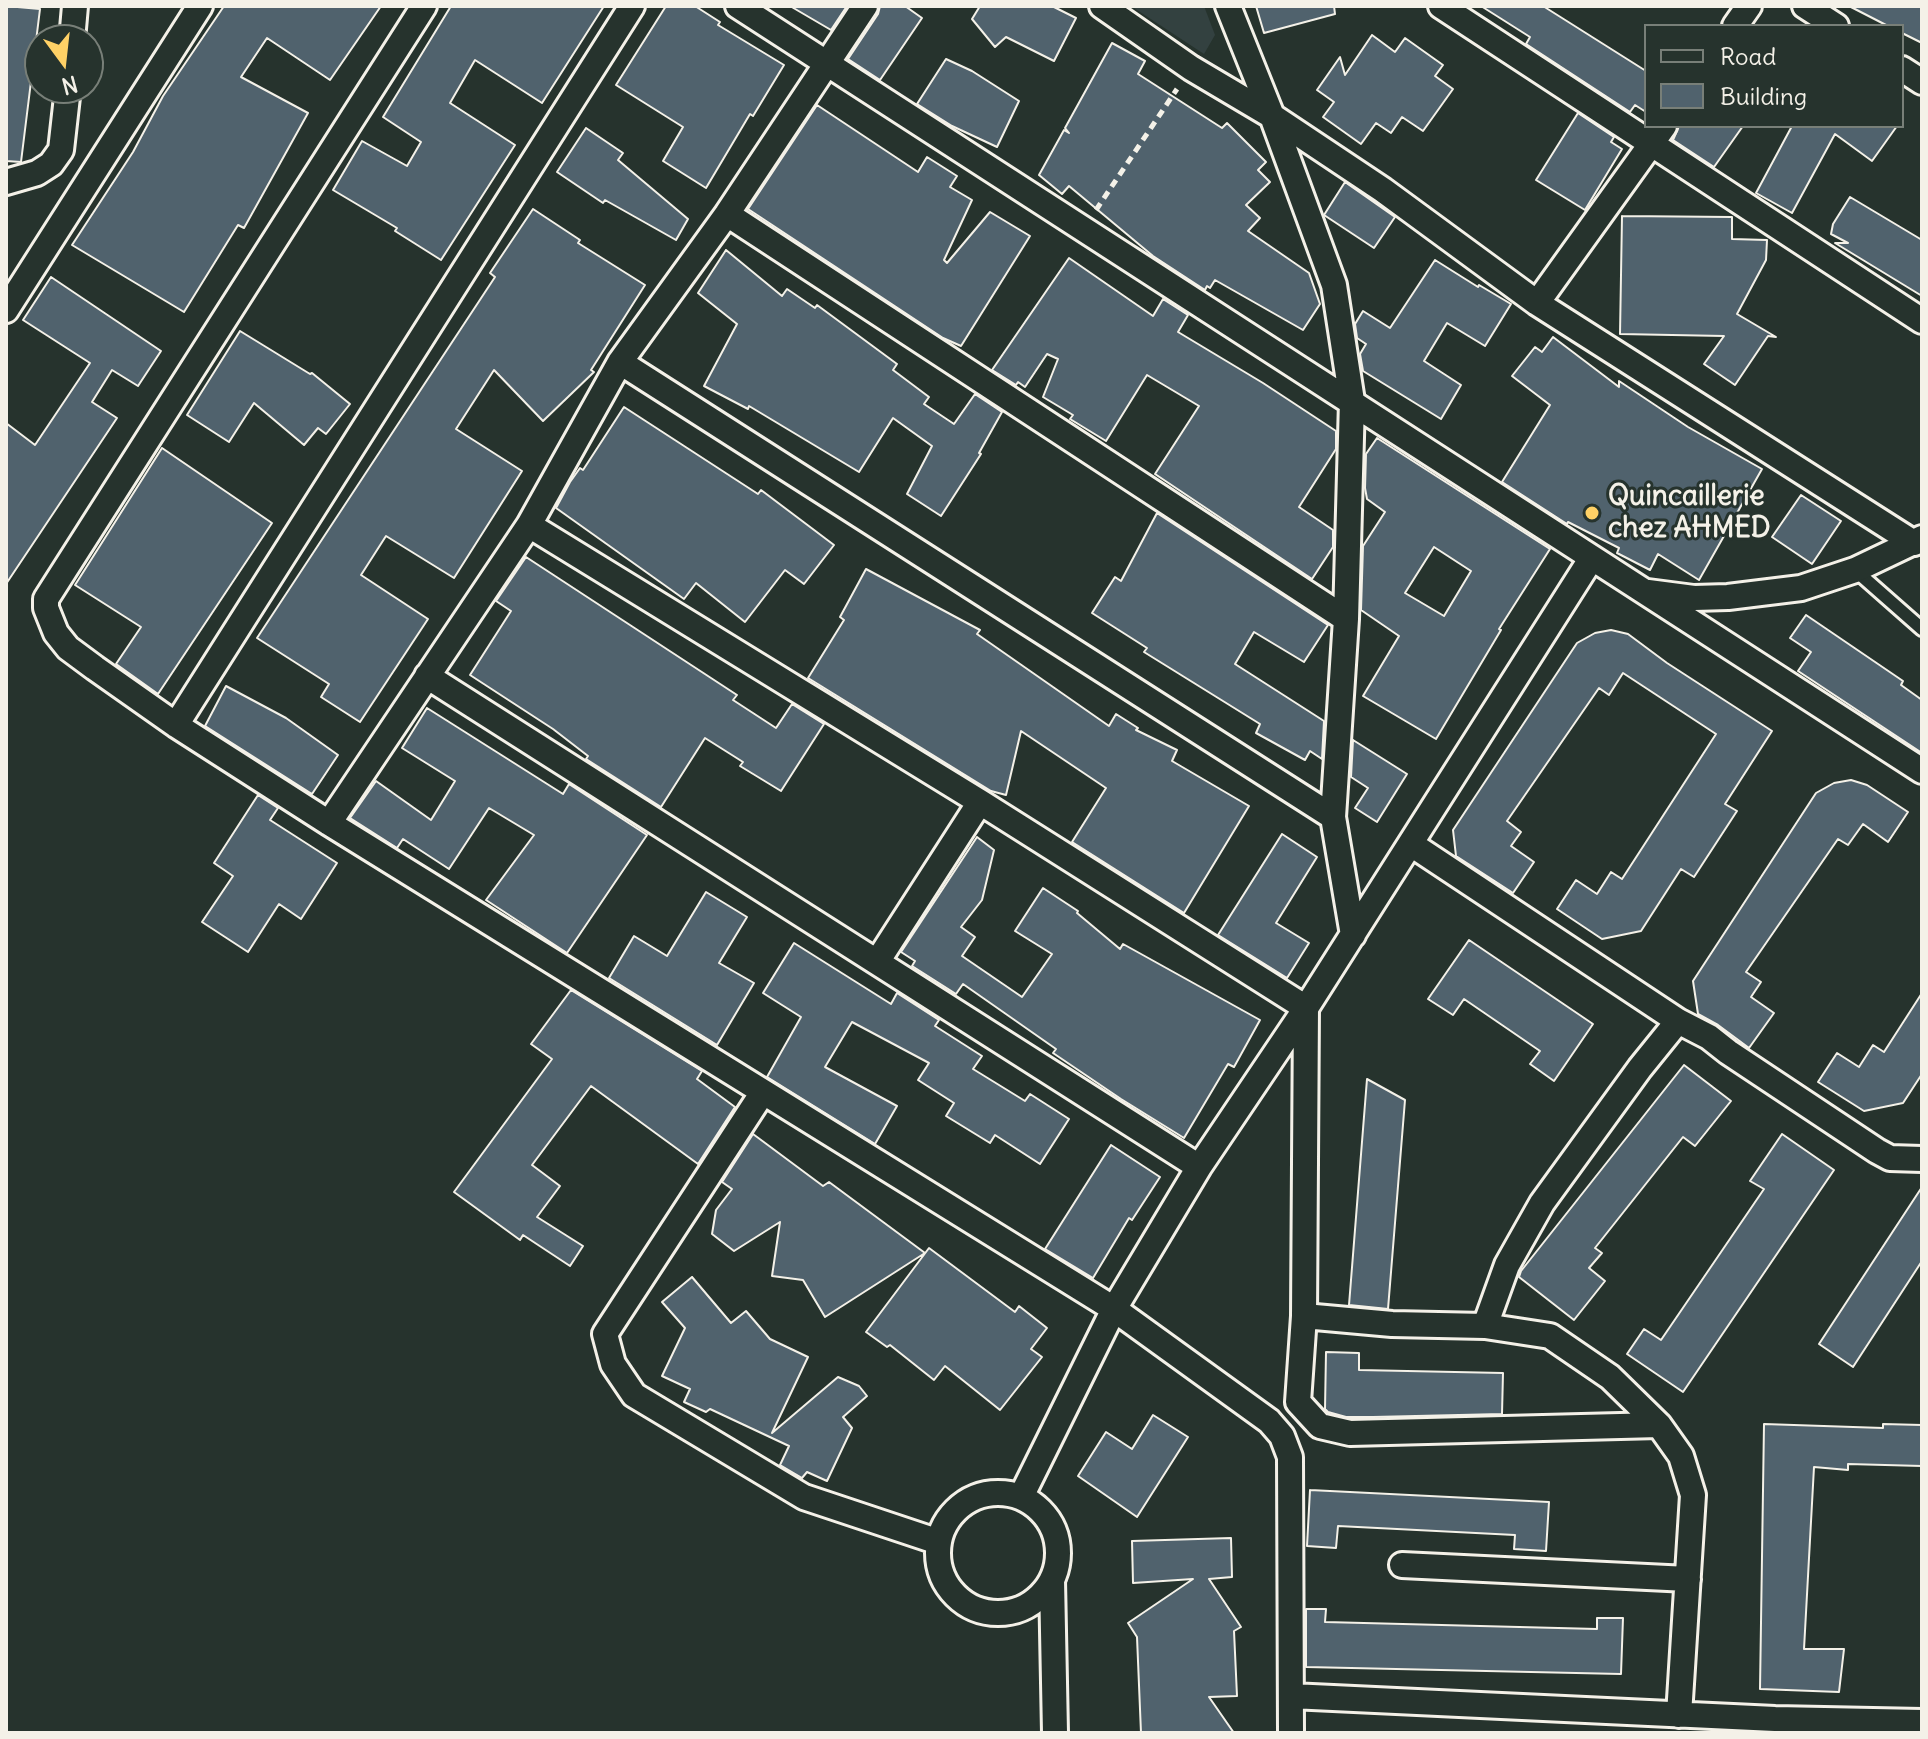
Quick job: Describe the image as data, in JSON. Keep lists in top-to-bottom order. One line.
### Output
{"places":["Quincaillerie chez AHMED"],"legend":["Road","Building"],"north":"bottom"}
